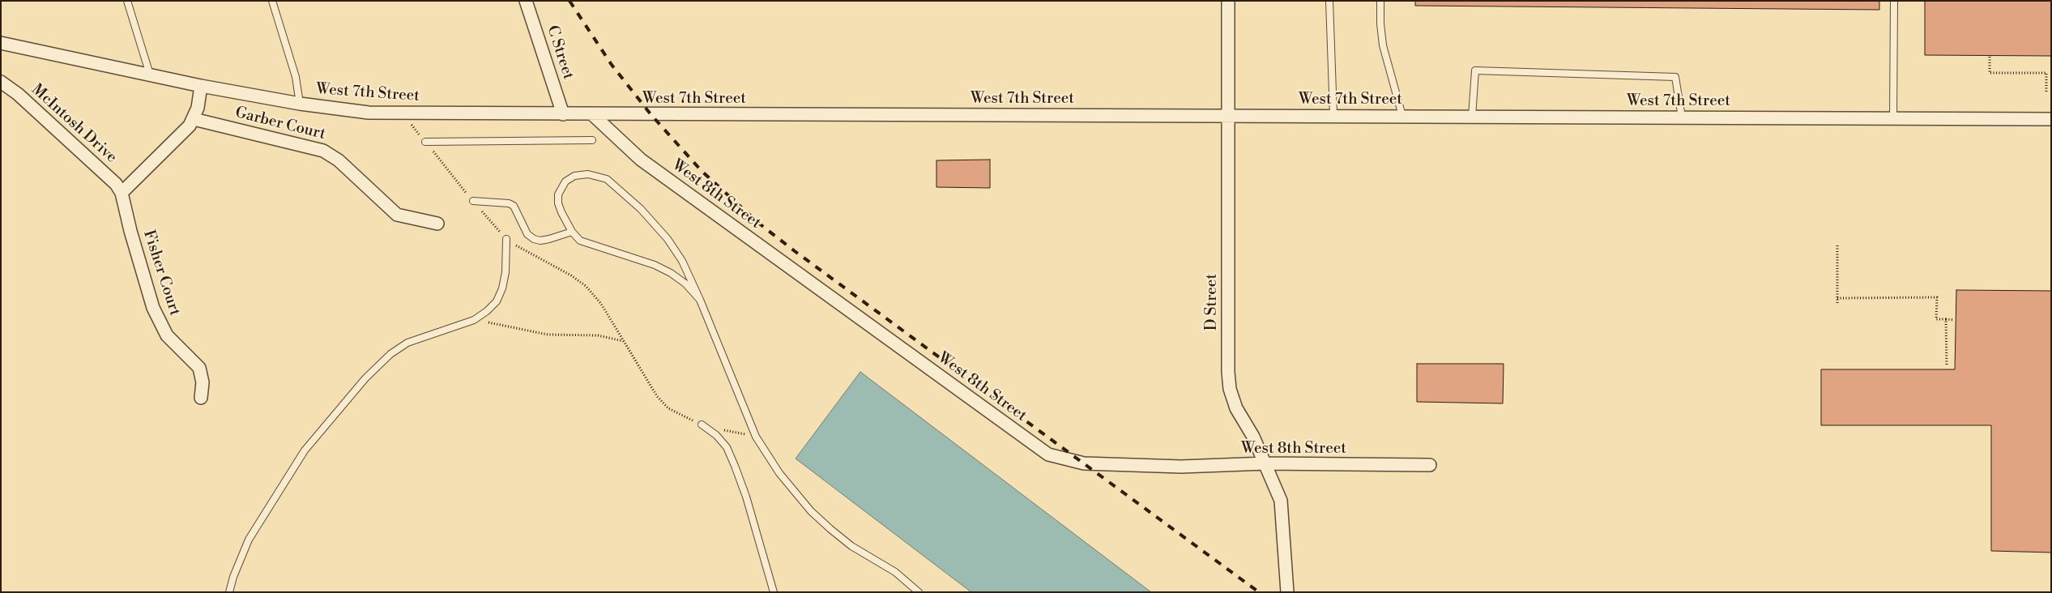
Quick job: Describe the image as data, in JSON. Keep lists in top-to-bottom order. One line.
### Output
{"streets":{"street":["C Street","West 7th Street","McIntosh Drive","Garber Court","West 8th Street","Fisher Court","D Street"]},"crossings":[["C Street","West 7th Street"],["West 7th Street","West 8th Street"],["West 7th Street","D Street"],["McIntosh Drive","Fisher Court"],["West 8th Street","D Street"]]}
